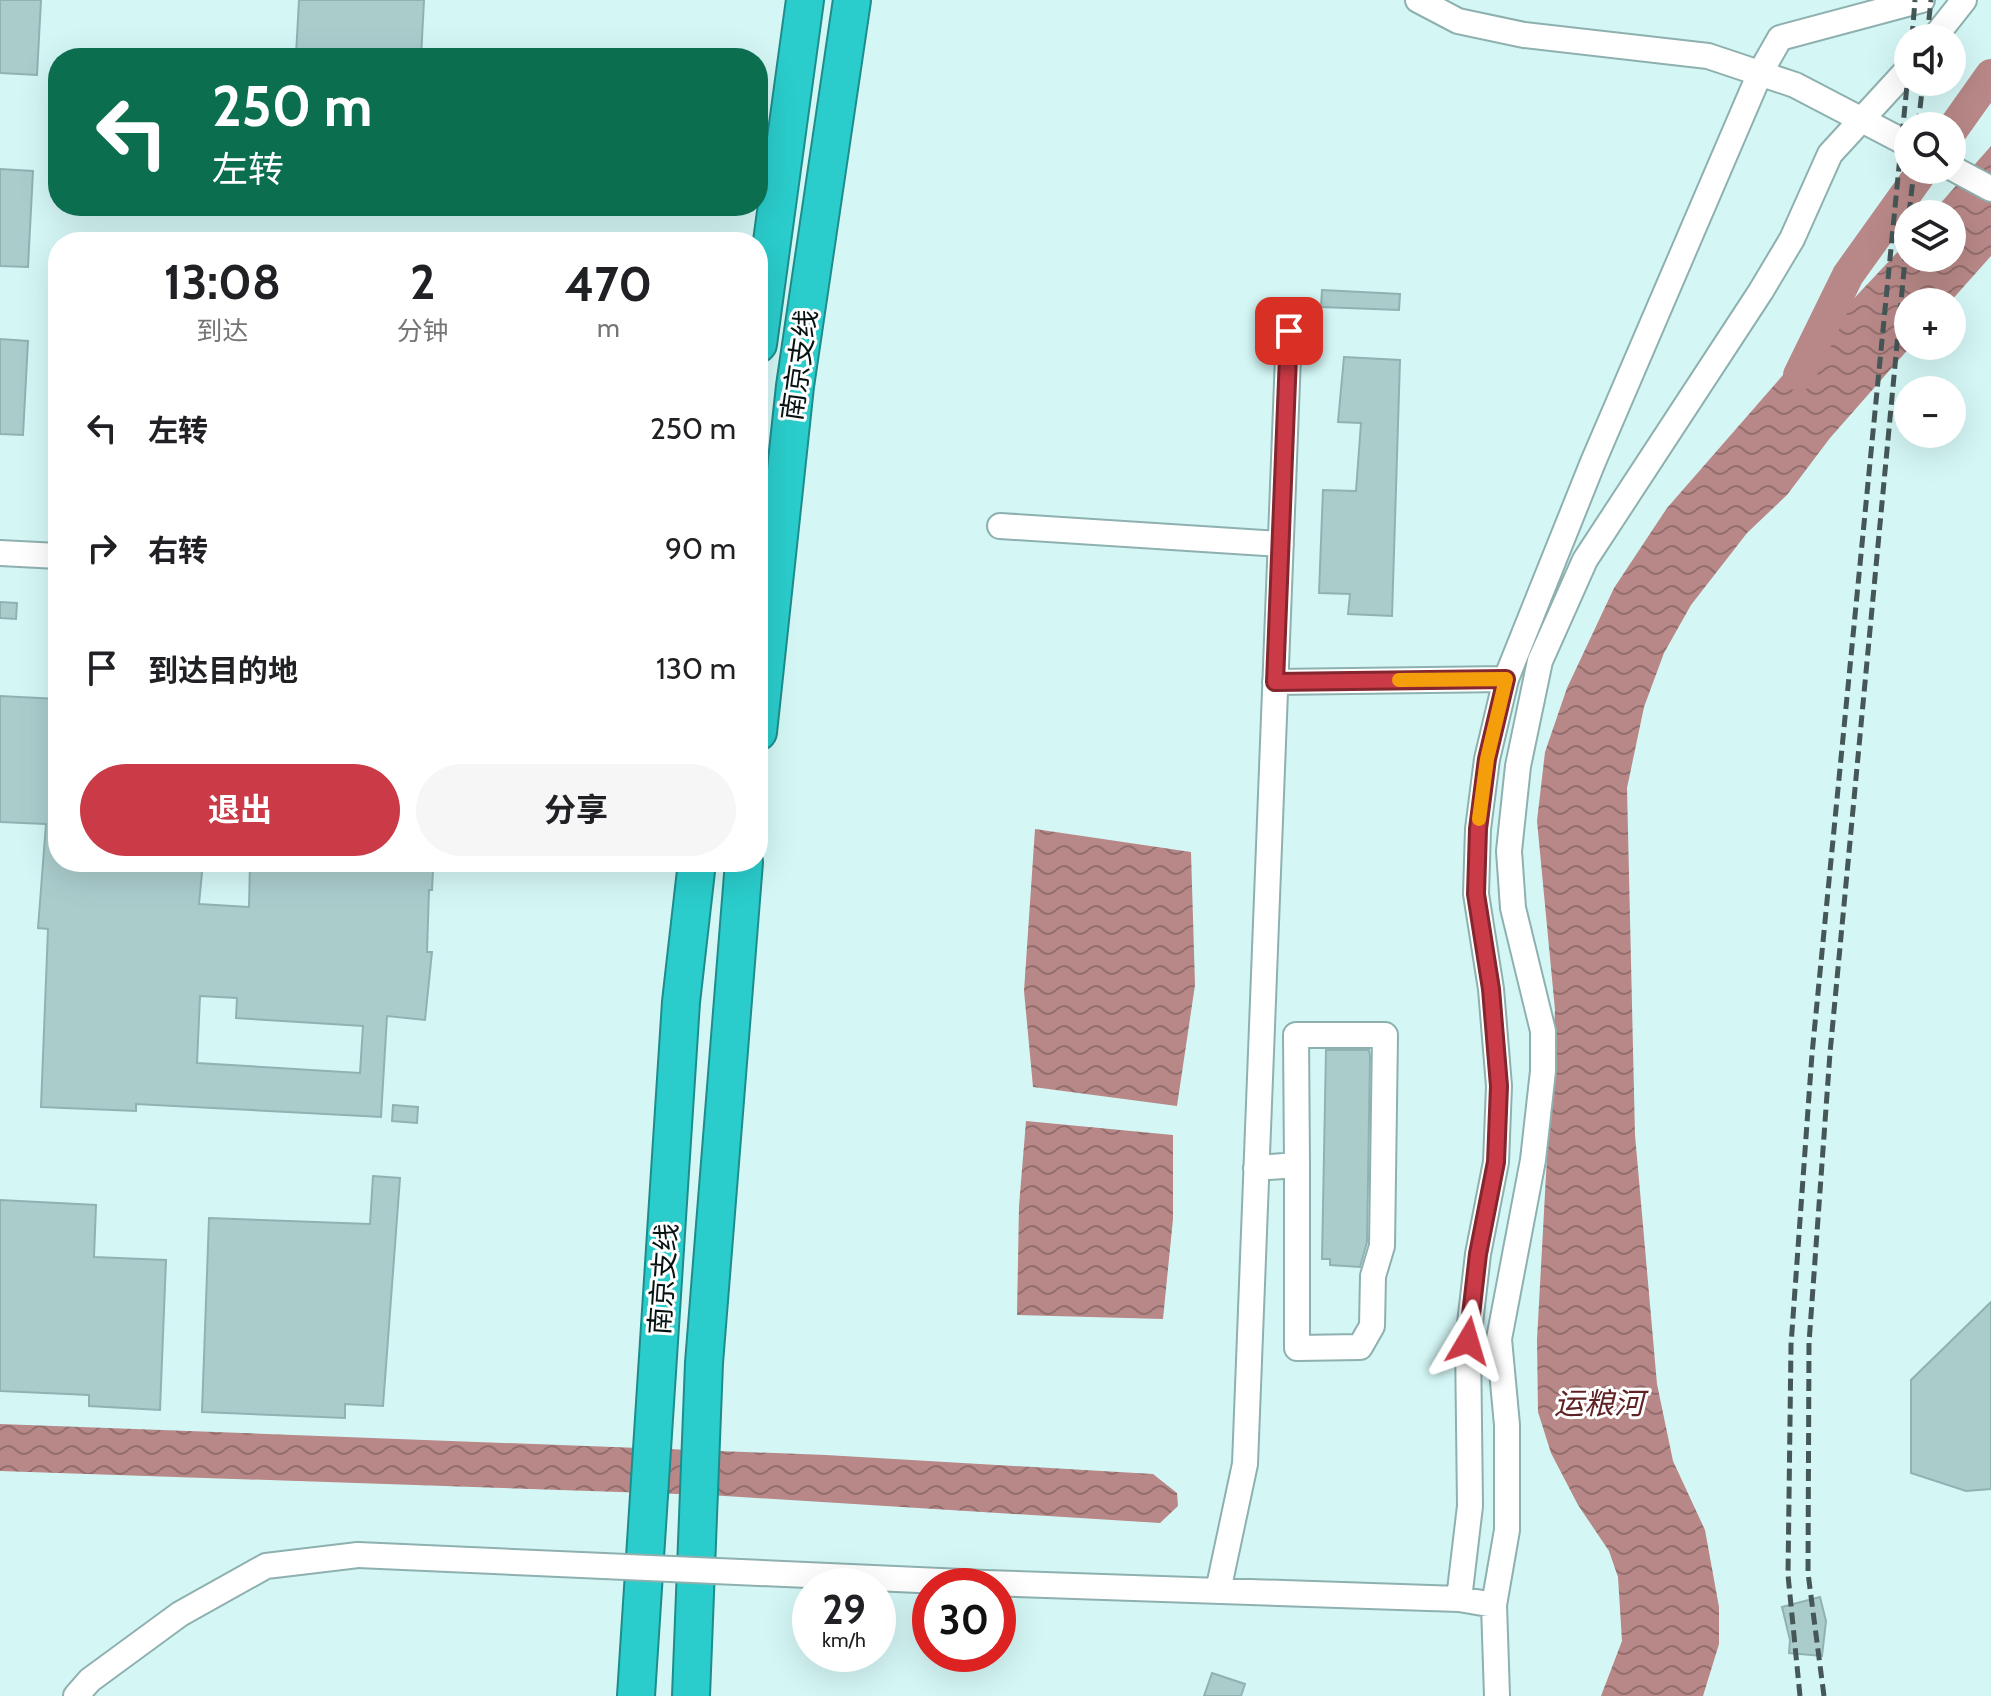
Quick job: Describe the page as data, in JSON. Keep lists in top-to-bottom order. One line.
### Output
{"streets":{"highway":["南京支线"]},"water":["运粮河"],"page":{"map_buttons":["+","−"],"turn":["250 m","左转"],"eta":["13:08","到达","2","分钟","470","m"],"list":[{"name":"左转","value":"250 m"},{"name":"右转","value":"90 m"},{"name":"到达目的地","value":"130 m"}],"buttons":["退出","分享"],"speed":"29 km/h","limit":"30"}}
